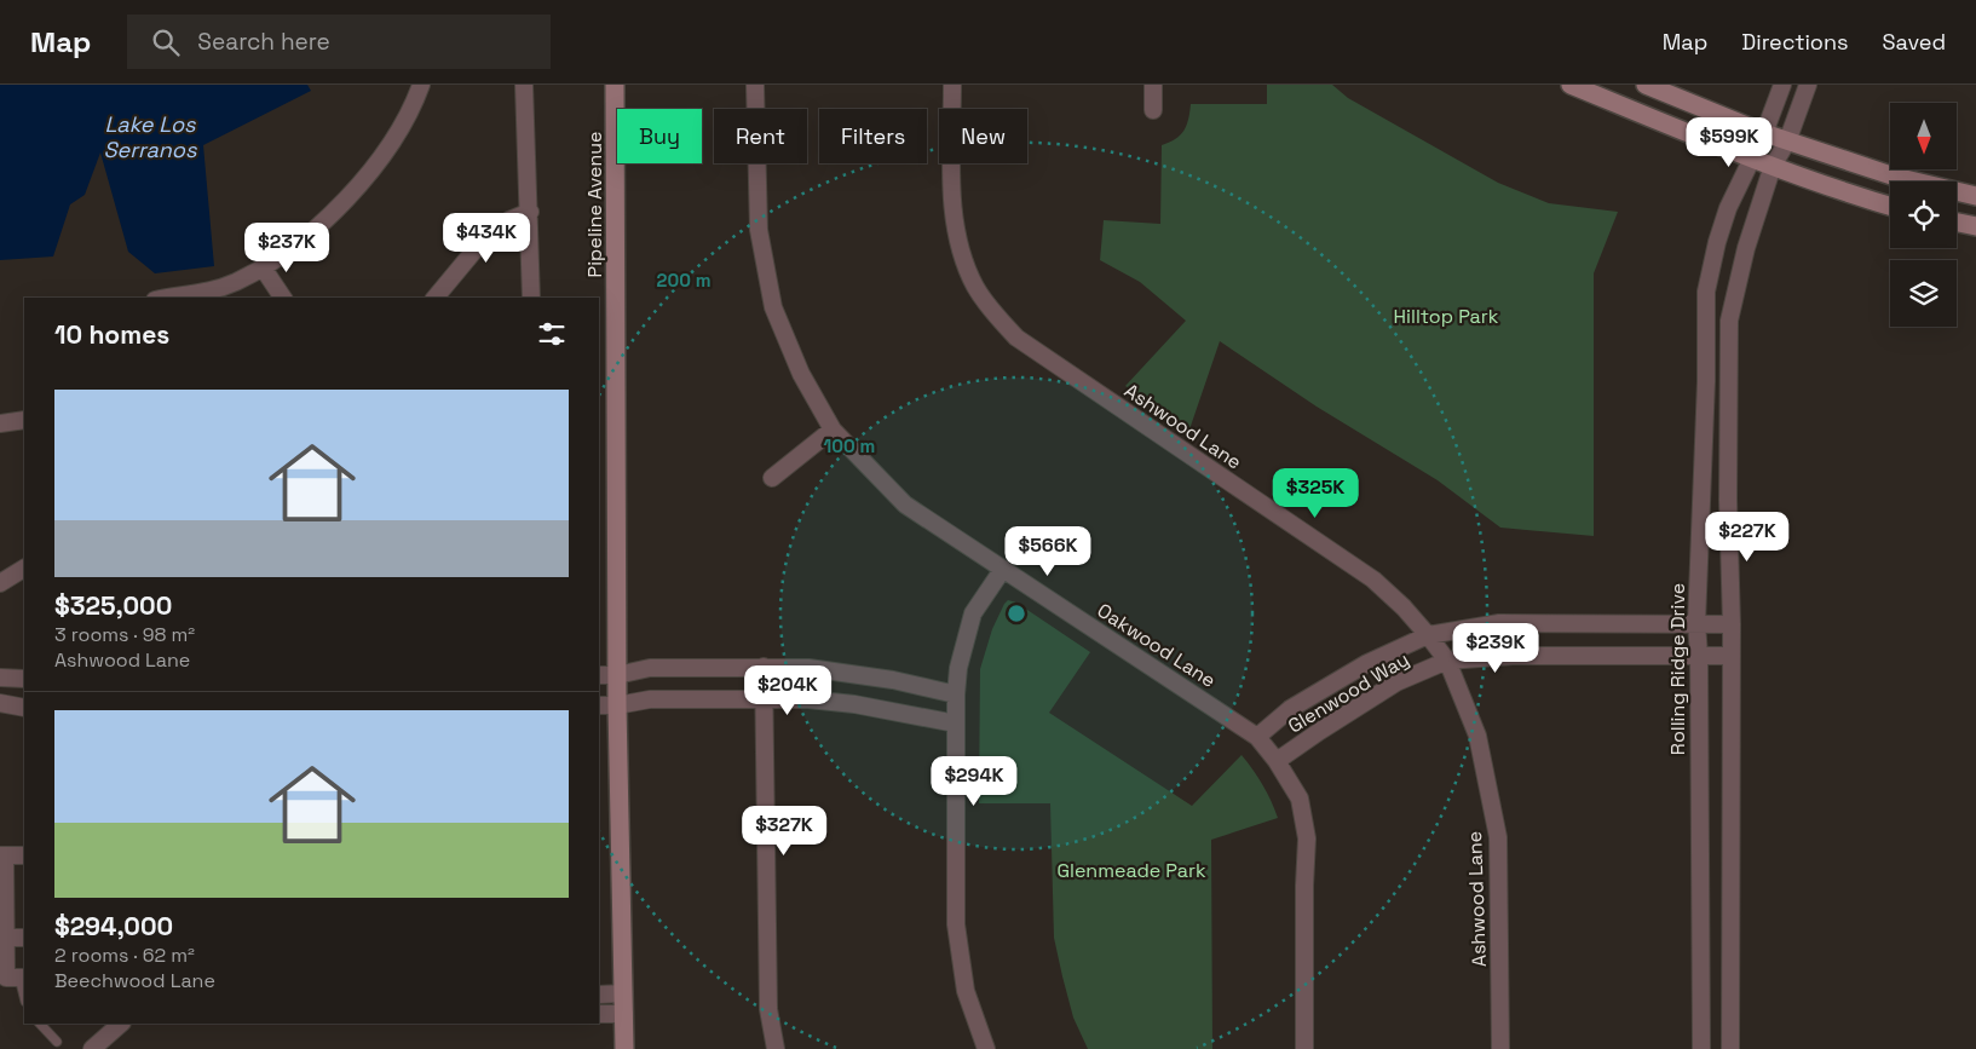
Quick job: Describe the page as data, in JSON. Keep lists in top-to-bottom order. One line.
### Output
{"streets":{"main road":["Pipeline Avenue"],"street":["Ashwood Lane","Oakwood Lane","Rolling Ridge Drive","Glenwood Way"]},"crossings":[["Ashwood Lane","Glenwood Way"],["Oakwood Lane","Glenwood Way"],["Rolling Ridge Drive","Glenwood Way"]],"water":["Lake Los Serranos"],"parks":["Hilltop Park","Glenmeade Park"],"north":"bottom","page":{"header":"Map","search":"Search here","nav":["Map","Directions","Saved"],"chip":["Buy","Rent","Filters","New"],"price":["$599K","$434K","$237K","$325K","$227K","$566K","$239K","$204K","$294K","$327K"],"heading":"10 homes","list":[{"name":"$325,000","note":"3 rooms · 98 m² · Ashwood Lane"},{"name":"$294,000","note":"2 rooms · 62 m² · Beechwood Lane"}]},"rings":["200 m","100 m"]}
